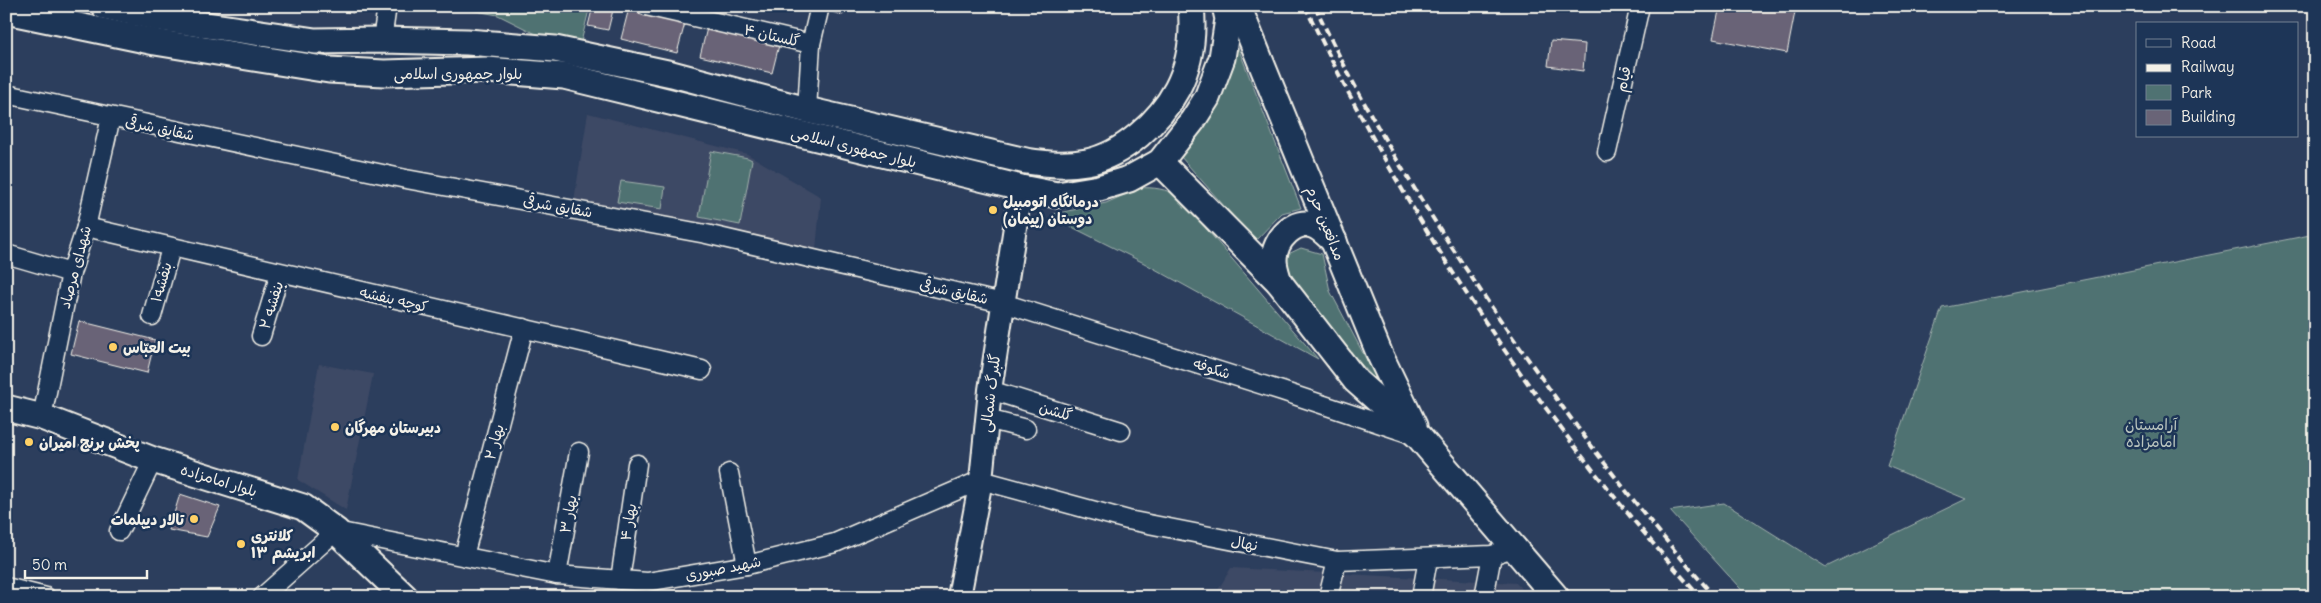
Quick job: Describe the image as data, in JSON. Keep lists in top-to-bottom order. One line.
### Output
{"streets":{"main road":["بلوار جمهوری اسلامی","مدافعین حرم","بلوار امامزاده"],"street":["گلستان ۴","قیام","شقایق شرقی","شهدای مرصاد","بنفشه۱","کوچه بنفشه","بنفشه ۲","شکوفه","گلبرگ شمالی","گلشن","بهار ۲","بهار ۳","بهار ۴","نهال","شهید صبوری"]},"crossings":[["بلوار جمهوری اسلامی","مدافعین حرم"],["بلوار جمهوری اسلامی","گلبرگ شمالی"],["شقایق شرقی","شهدای مرصاد"],["شقایق شرقی","شکوفه"],["شقایق شرقی","گلبرگ شمالی"],["مدافعین حرم","شکوفه"],["مدافعین حرم","نهال"],["شهدای مرصاد","کوچه بنفشه"],["شهدای مرصاد","بلوار امامزاده"],["بنفشه۱","کوچه بنفشه"],["کوچه بنفشه","بنفشه ۲"],["کوچه بنفشه","بهار ۲"],["شکوفه","گلبرگ شمالی"],["گلبرگ شمالی","گلشن"],["گلبرگ شمالی","نهال"],["گلبرگ شمالی","شهید صبوری"],["بهار ۲","شهید صبوری"],["بلوار امامزاده","شهید صبوری"],["بهار ۳","شهید صبوری"],["بهار ۴","شهید صبوری"],["نهال","شهید صبوری"]],"parks":["آرامستان امامزاده"],"places":["درمانگاه اتومبیل دوستان (پیمان)","بیت العبّاس","دبیرستان مهرگان","پخش برنج امیران","تالار دیپلمات","کلانتری ۱۳ ابریشم"],"legend":["Road","Railway","Park","Building"],"scale_bar":"50 m"}
